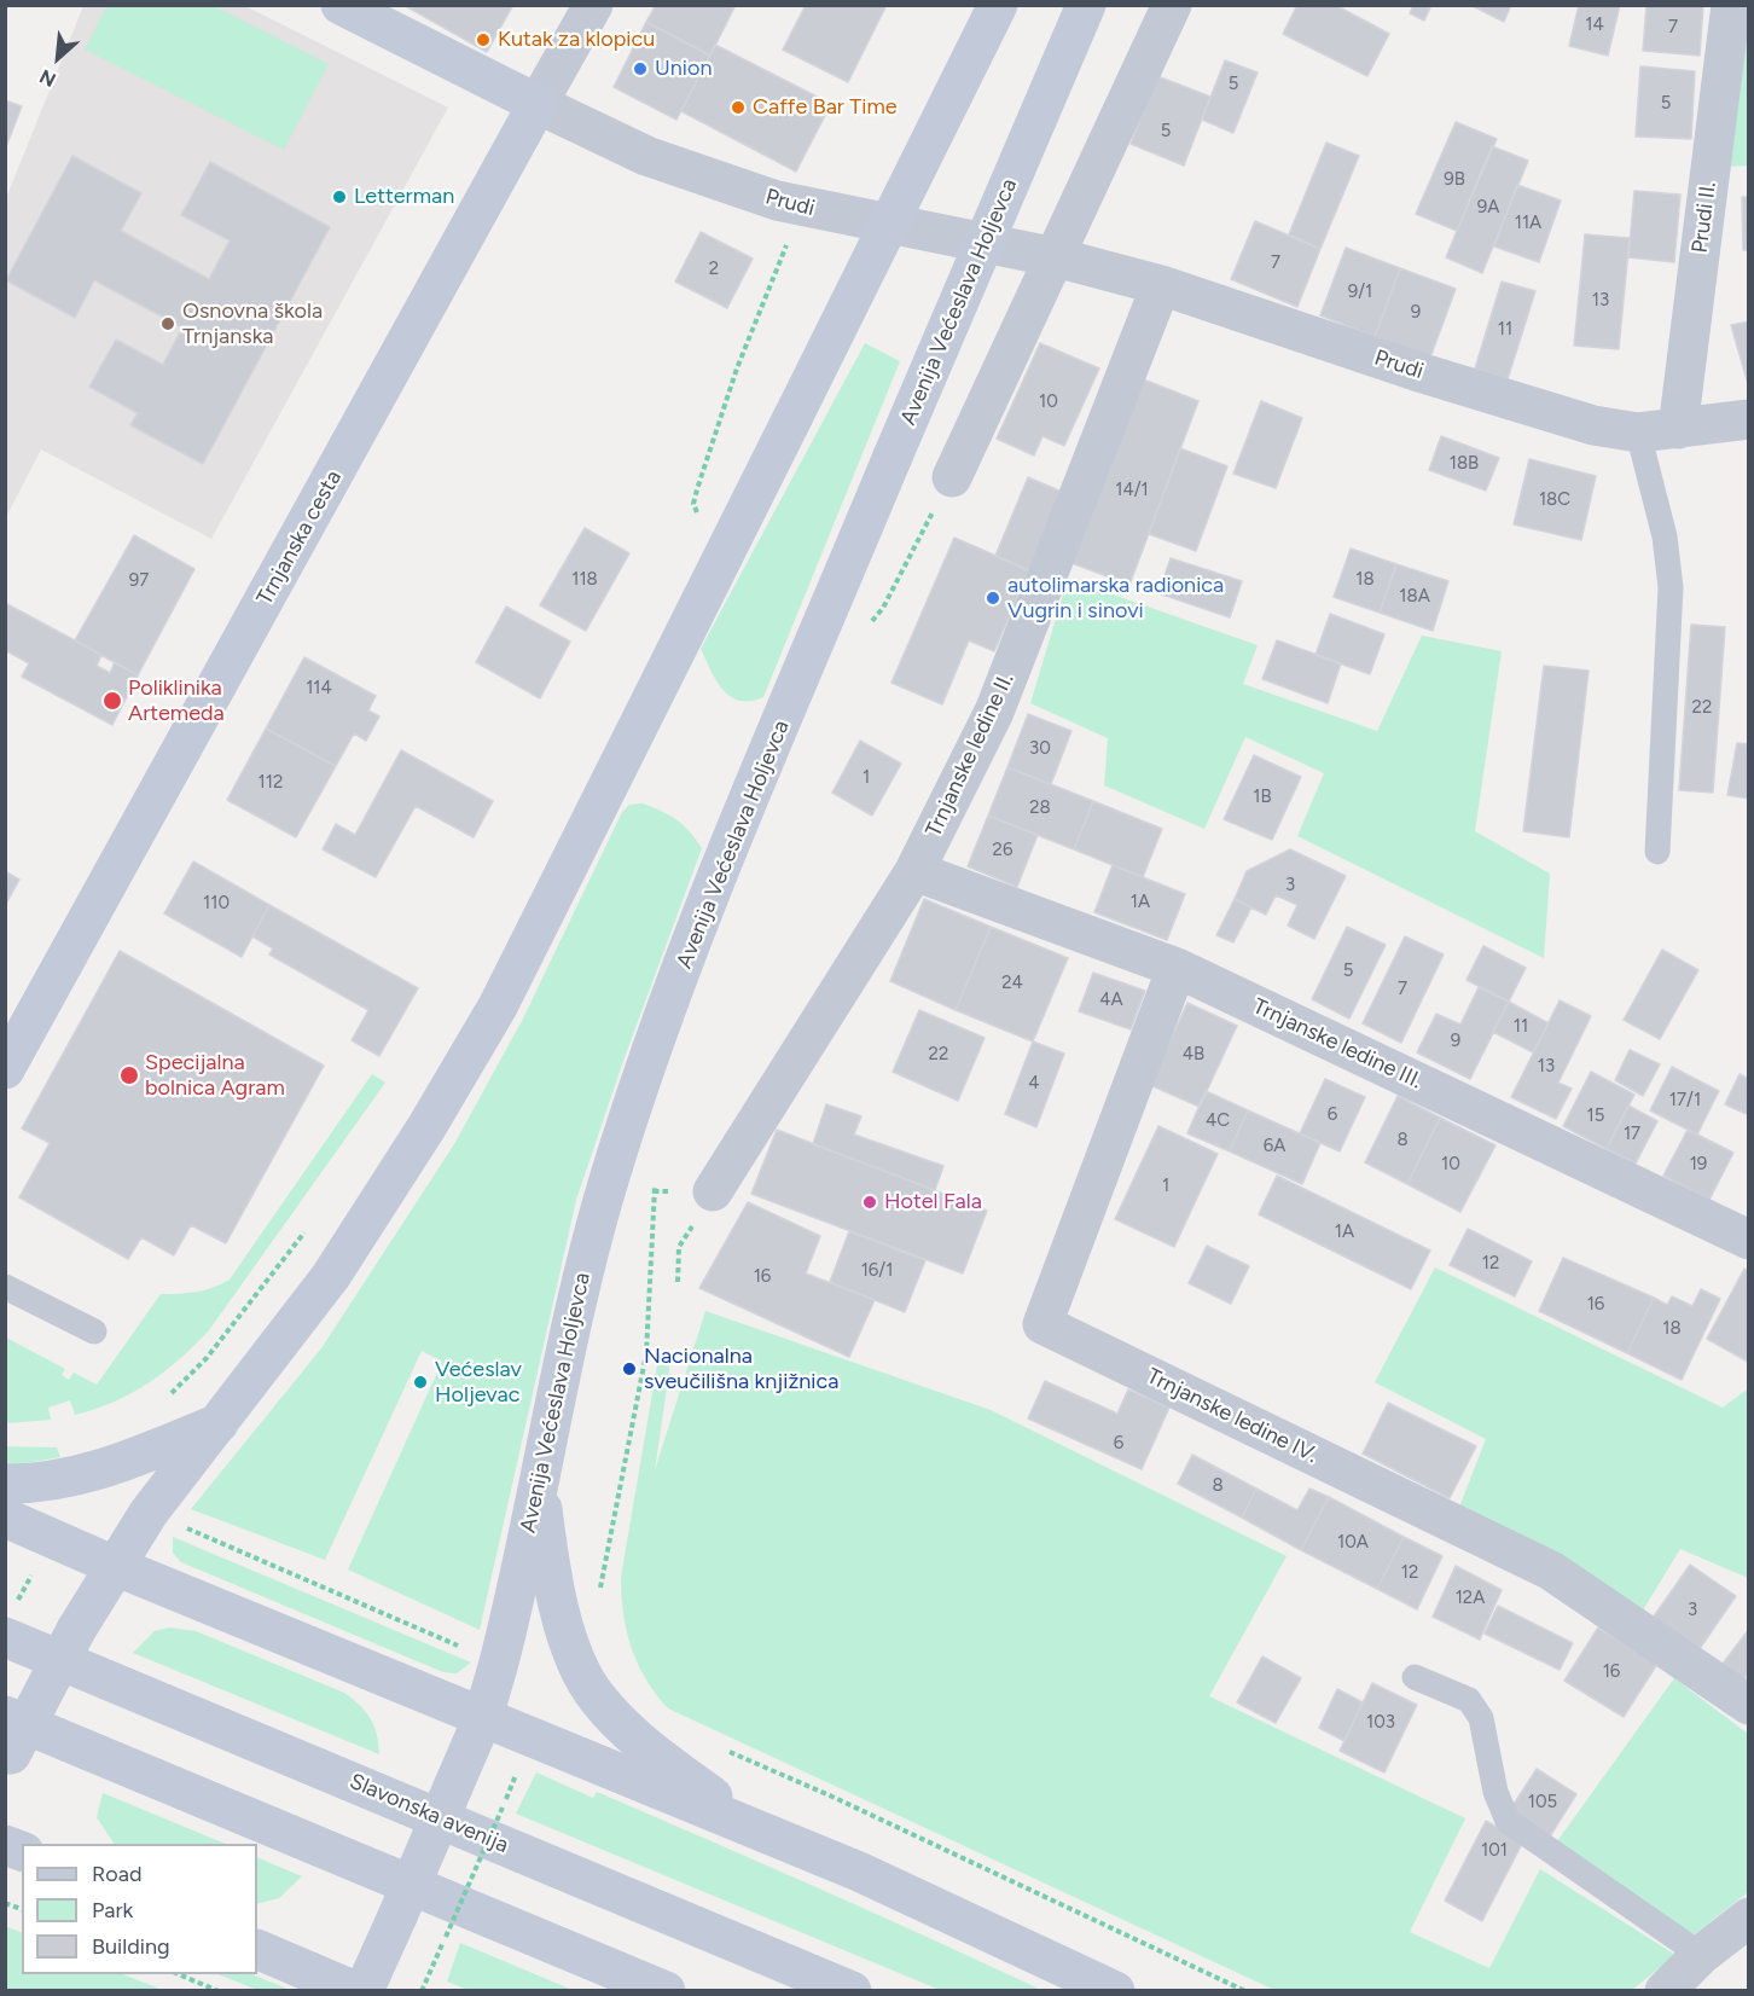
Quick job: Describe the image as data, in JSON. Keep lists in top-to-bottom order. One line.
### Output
{"streets":{"main road":["Avenija Većeslava Holjevca","Trnjanska cesta","Slavonska avenija"],"street":["Prudi","Prudi II.","Trnjanske ledine II.","Trnjanske ledine III.","Trnjanske ledine IV."]},"crossings":[["Prudi","Prudi II."],["Prudi","Trnjanska cesta"],["Prudi","Trnjanske ledine II."],["Trnjanske ledine II.","Trnjanske ledine III."],["Trnjanske ledine III.","Trnjanske ledine IV."]],"places":["Kutak za klopicu","Union","Caffe Bar Time","Letterman","Osnovna škola Trnjanska","autolimarska radionica Vugrin i sinovi","Poliklinika Artemeda","Specijalna bolnica Agram","Hotel Fala","Nacionalna sveučilišna knjižnica","Većeslav Holjevac"],"house_numbers":["14","7","5","5","5","9B","9A","11A","7","2","9/1","13","9","11","10","18B","14/1","18C","118","18","97","18A","114","22","30","1","112","1B","28","26","3","1A","110","5","24","7","4A","11","9","22","4B","13","4","17/1","6","15","4C","17","8","6A","10","19","1","1A","12","16/1","16","16","18","6","8","10A","12","12A","3","16","103","105","101"],"legend":["Road","Park","Building"],"north":"bottom left"}
